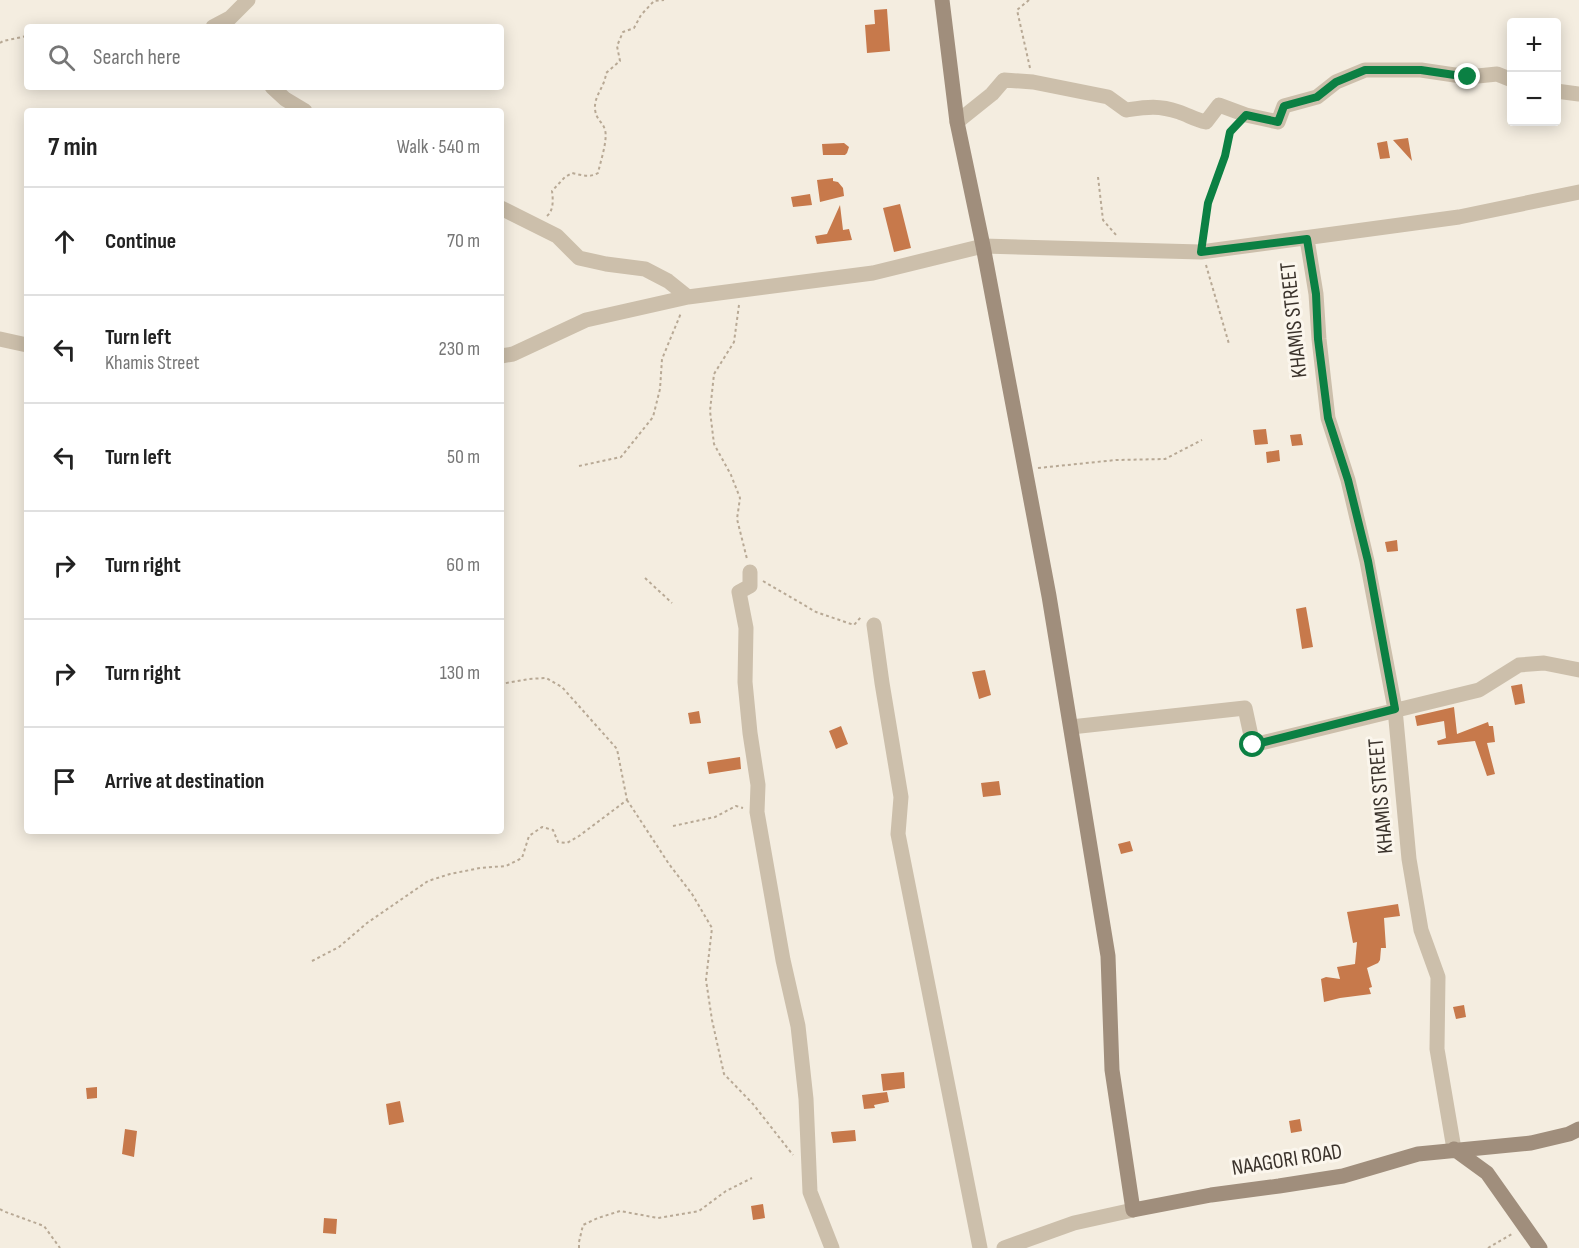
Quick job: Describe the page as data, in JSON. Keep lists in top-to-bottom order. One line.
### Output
{"streets":{"street":["KHAMIS STREET","NAAGORI ROAD"]},"crossings":[["KHAMIS STREET","NAAGORI ROAD"]],"page":{"map_buttons":["+","−"],"search":"Search here","heading":["7 min","Walk · 540 m"],"list":[["Continue","70 m"],["Turn left","Khamis Street","230 m"],["Turn left","50 m"],["Turn right","60 m"],["Turn right","130 m"],"Arrive at destination"]}}
